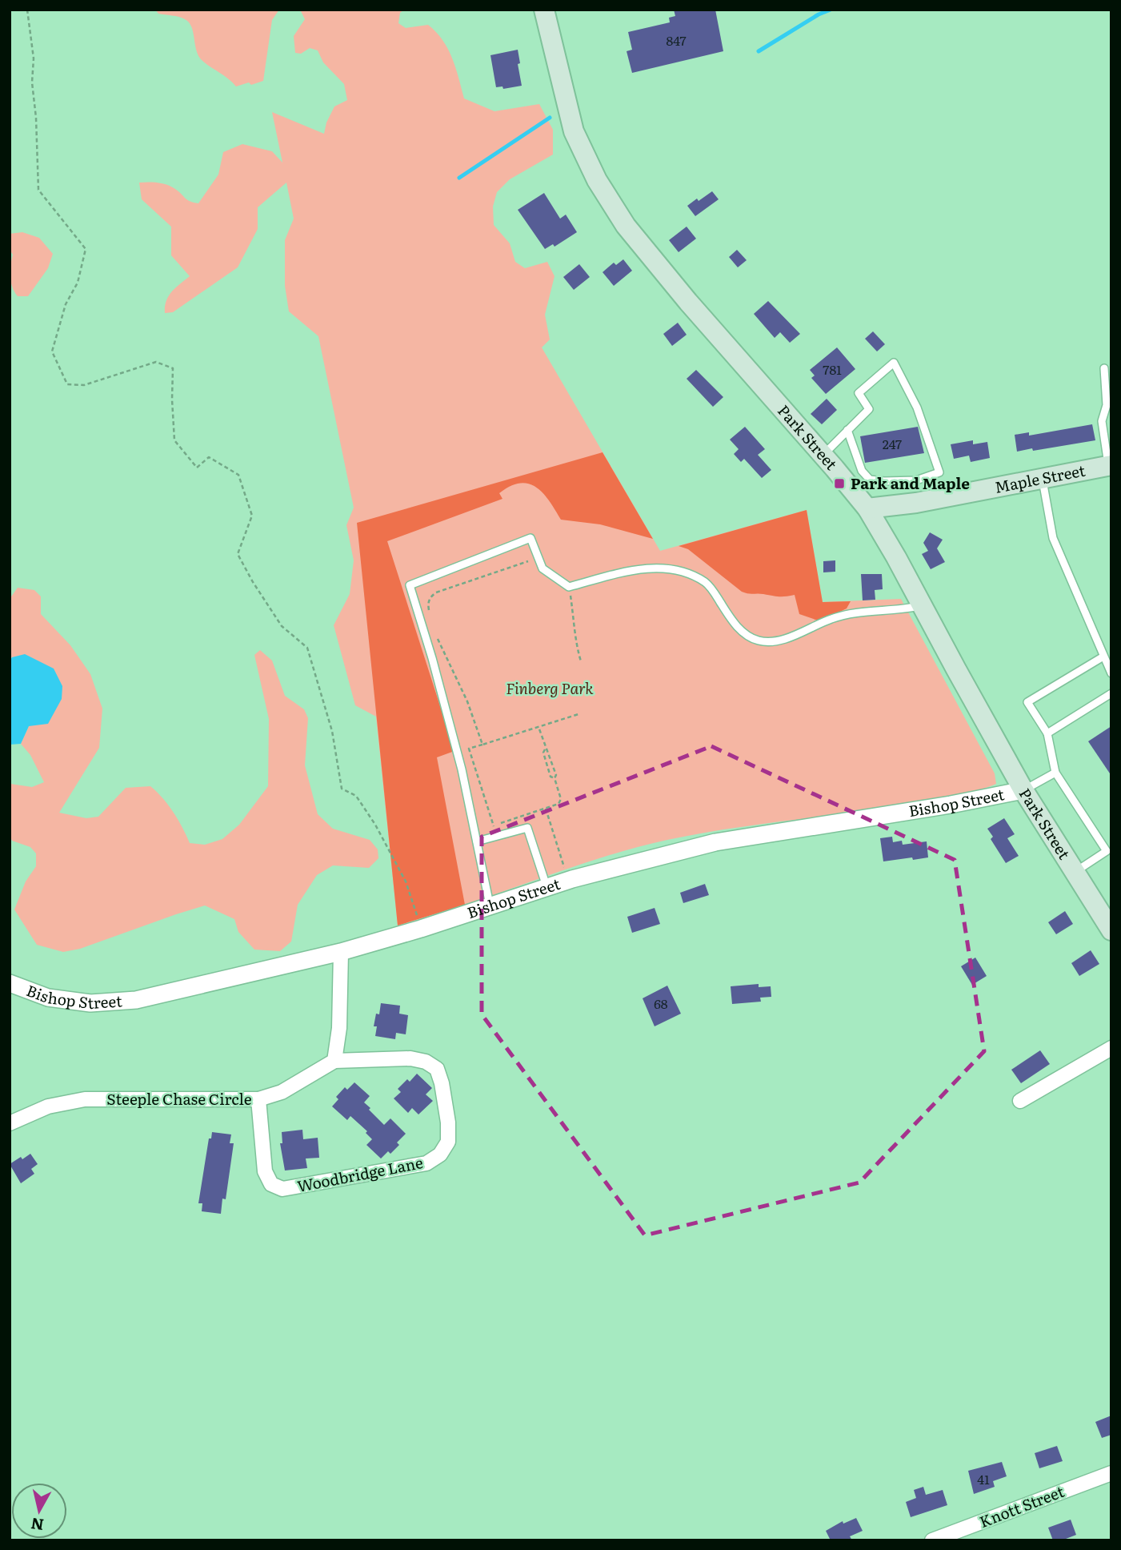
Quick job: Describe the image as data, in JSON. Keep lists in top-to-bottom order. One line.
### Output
{"streets":{"main road":["Park Street","Maple Street"],"street":["Bishop Street","Steeple Chase Circle","Woodbridge Lane","Knott Street"]},"crossings":[["Park Street","Maple Street"],["Park Street","Bishop Street"],["Steeple Chase Circle","Woodbridge Lane"]],"parks":["Finberg Park"],"places":{"transit":["Park and Maple"]},"house_numbers":["847","781","247","68","41"],"north":"bottom"}
